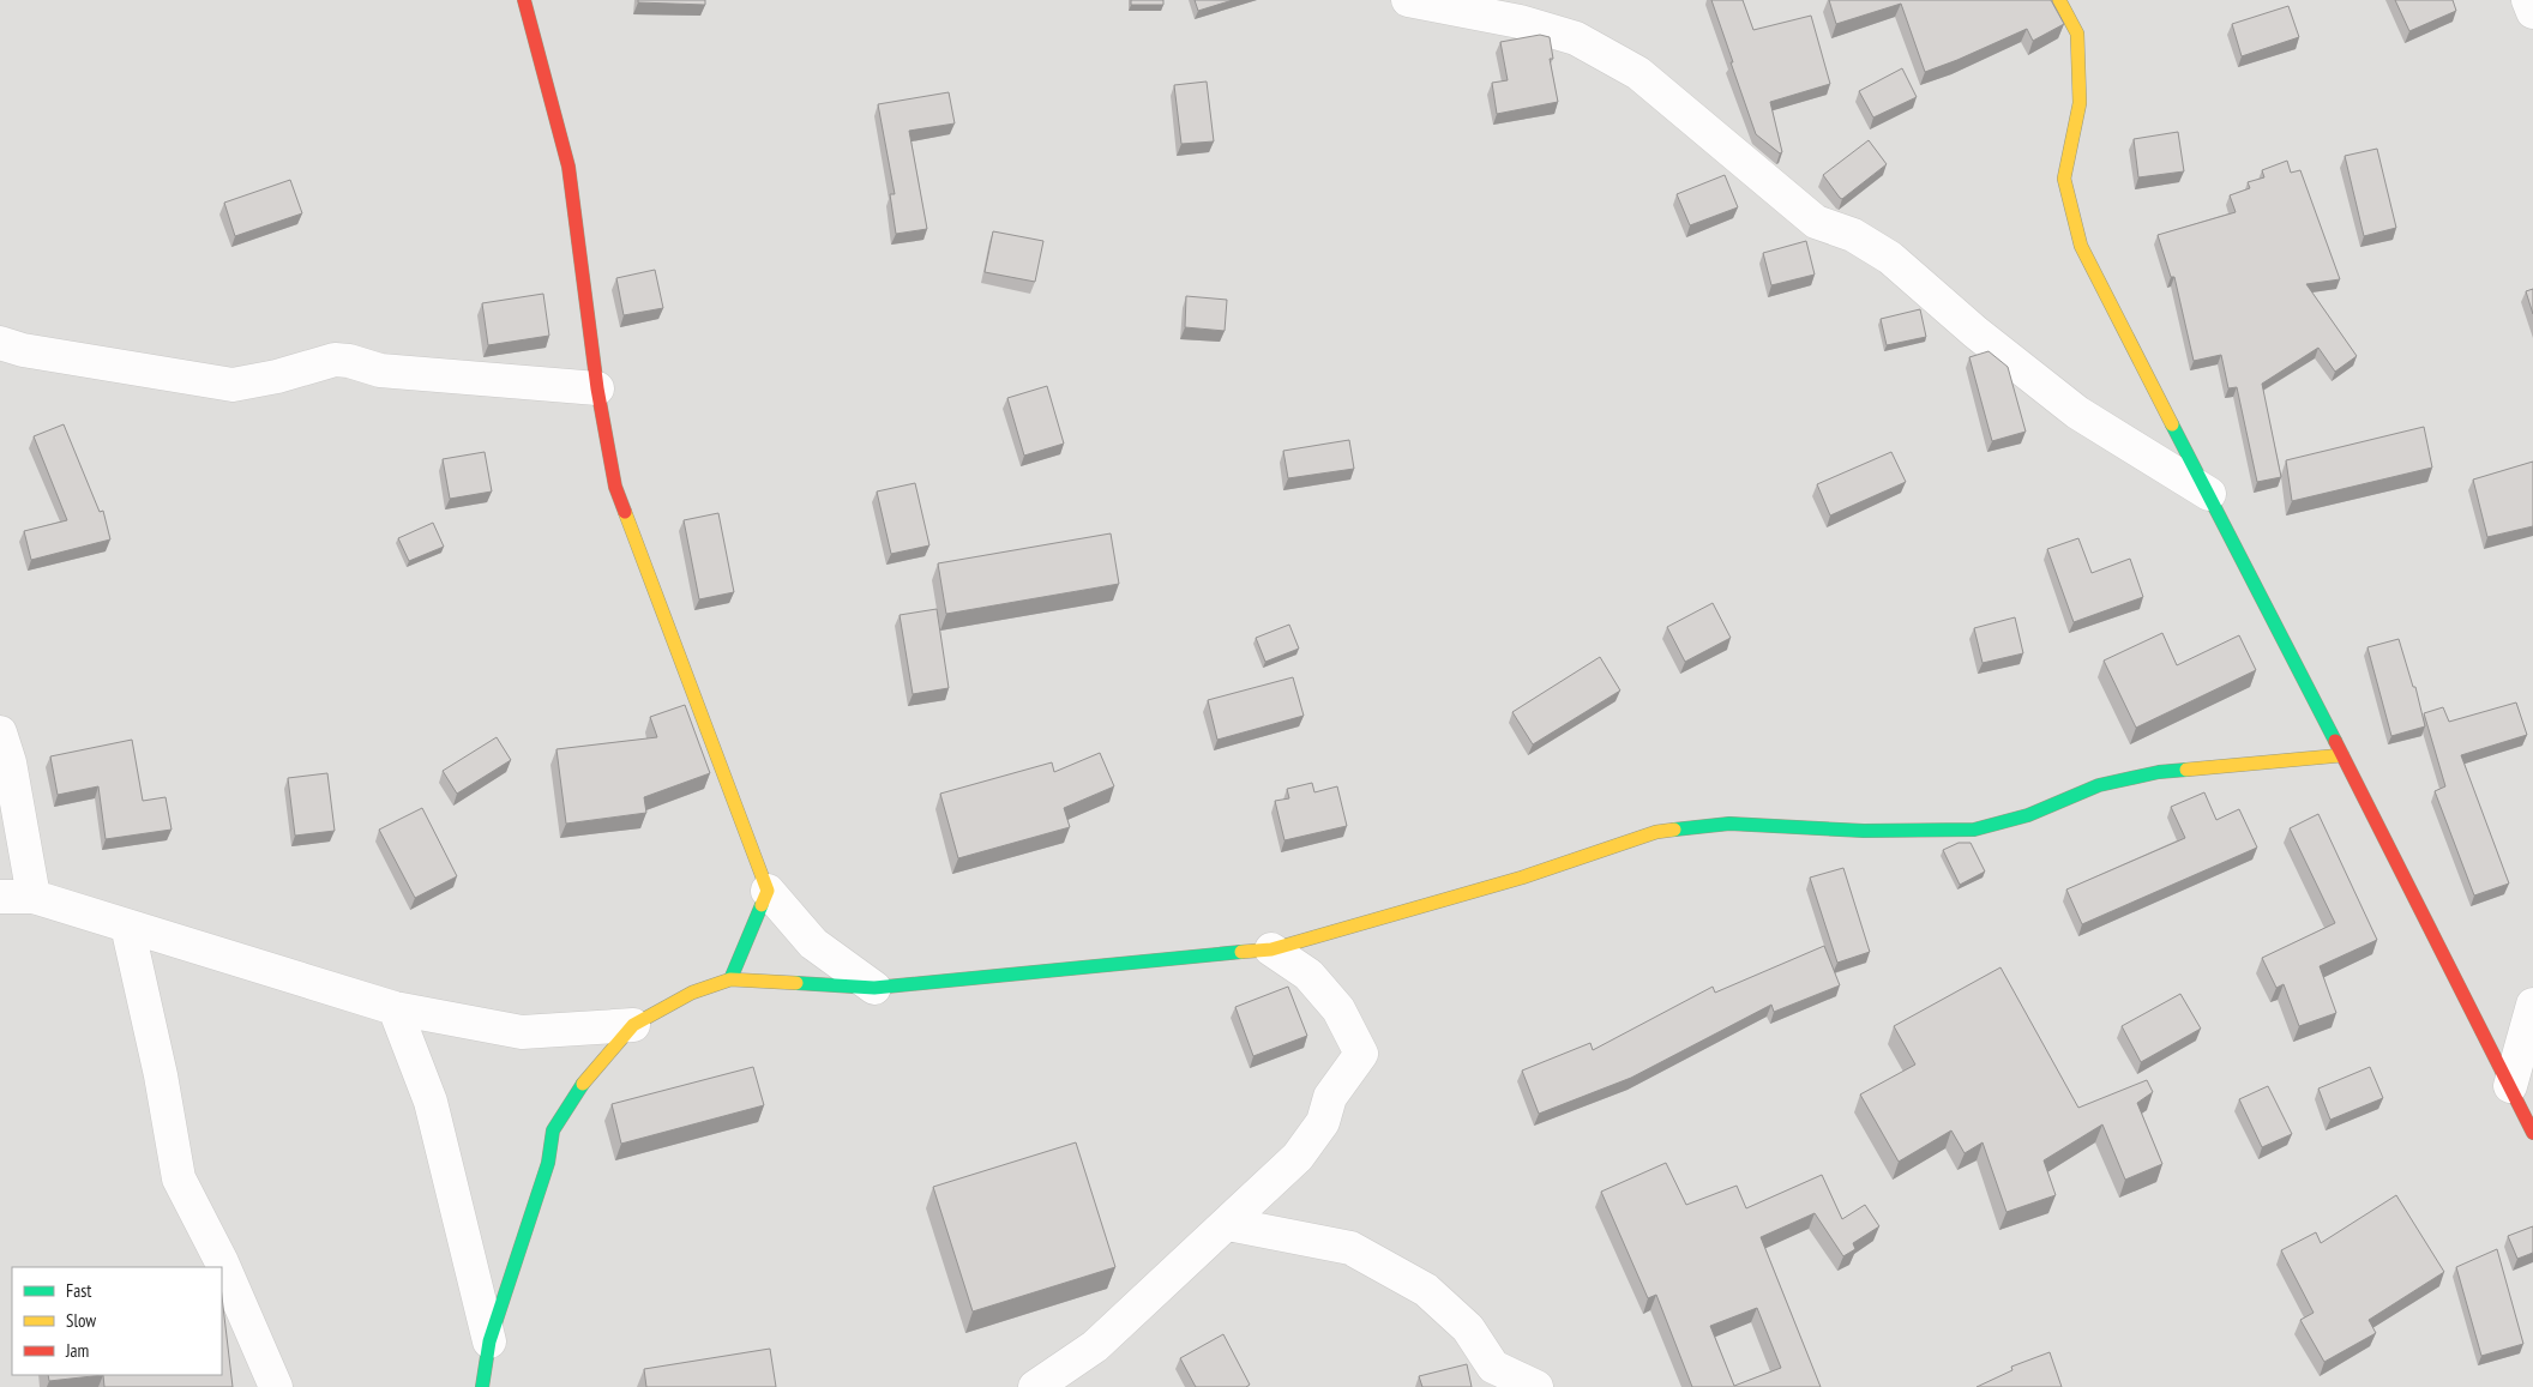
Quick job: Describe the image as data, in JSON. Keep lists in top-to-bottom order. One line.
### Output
{"legend":["Fast","Slow","Jam"]}
